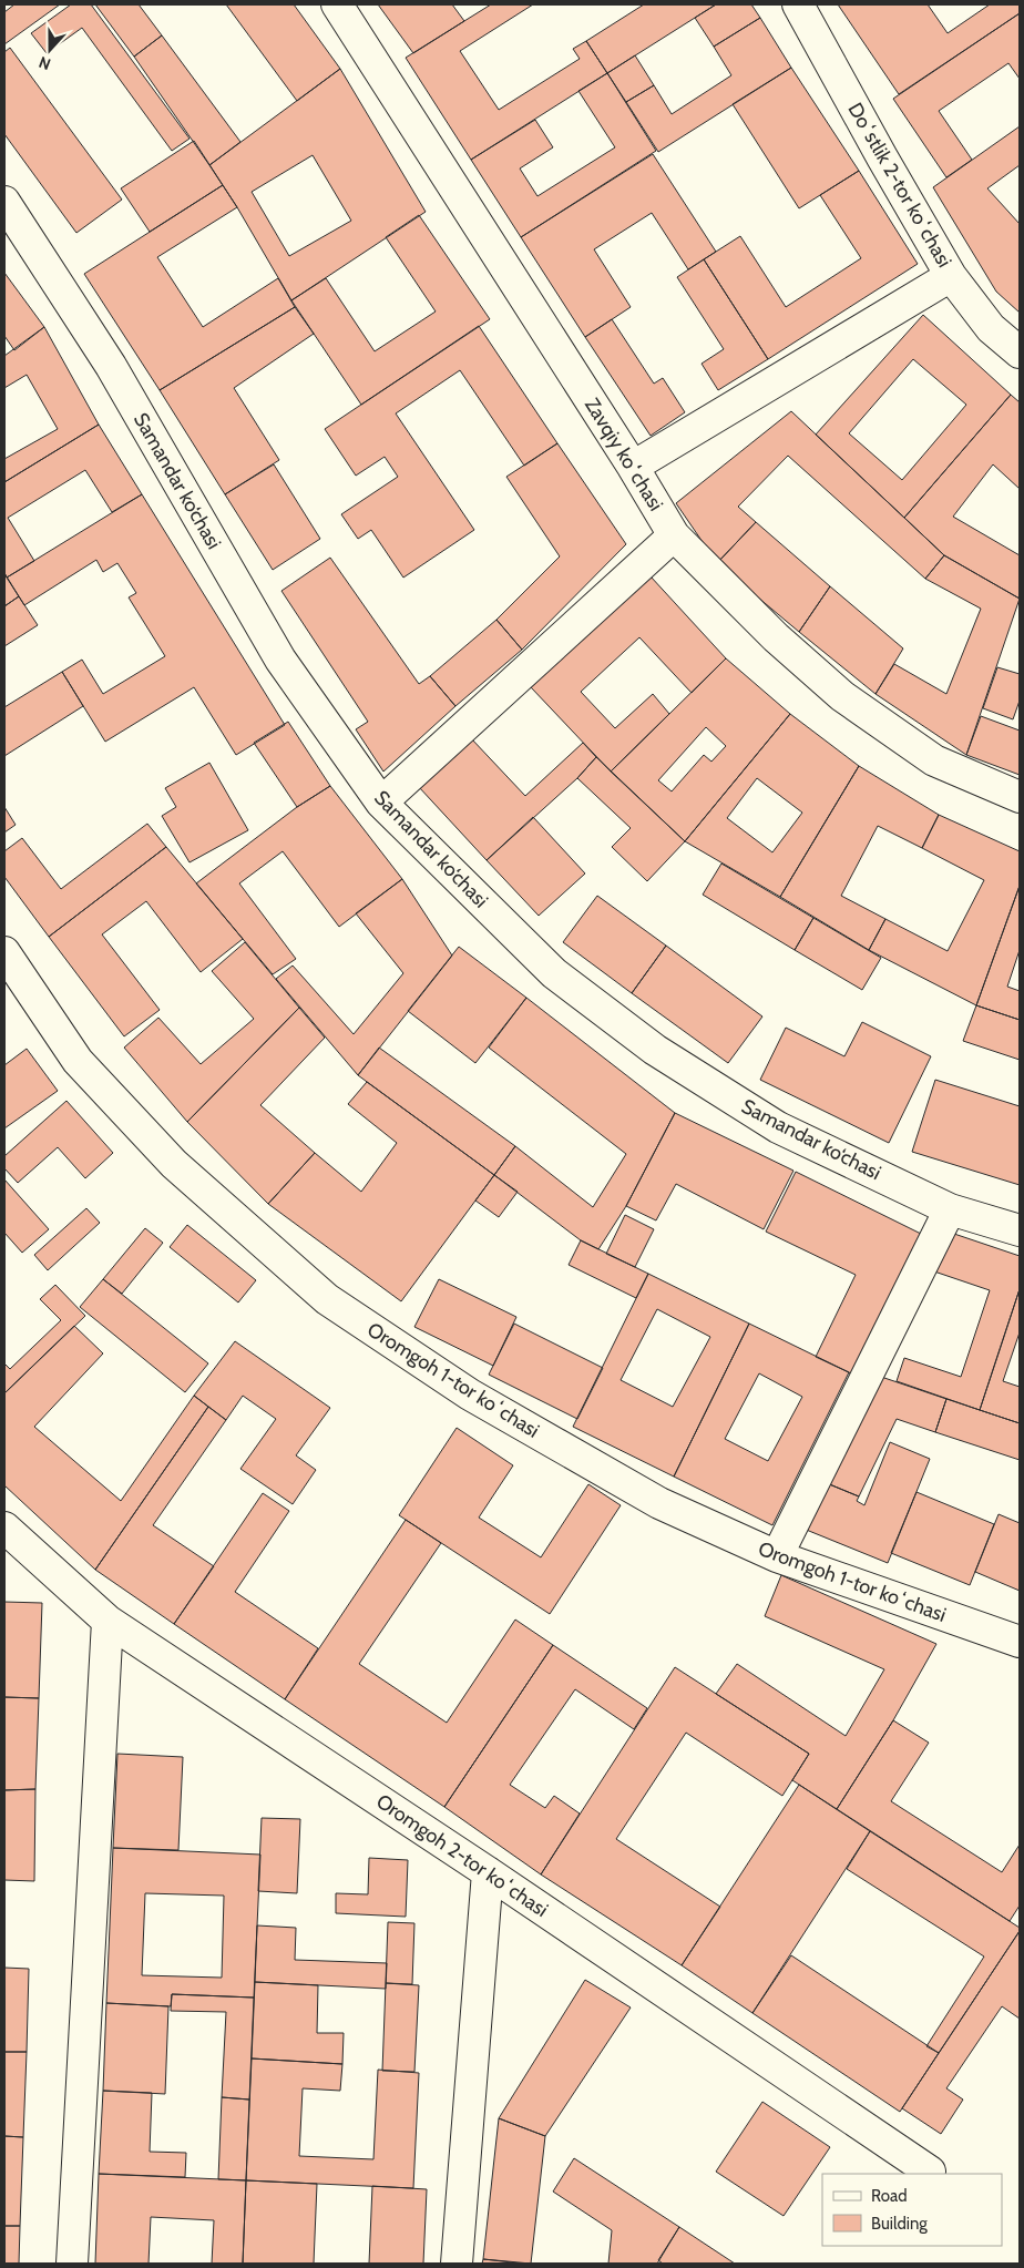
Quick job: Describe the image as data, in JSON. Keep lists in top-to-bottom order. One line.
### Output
{"streets":{"street":["Doʻstlik 2-tor koʻchasi","Zavqiy koʻchasi","Samandar ko‘chasi","Oromgoh 1-tor koʻchasi","Oromgoh 2-tor koʻchasi"]},"legend":["Road","Building"],"north":"bottom"}
